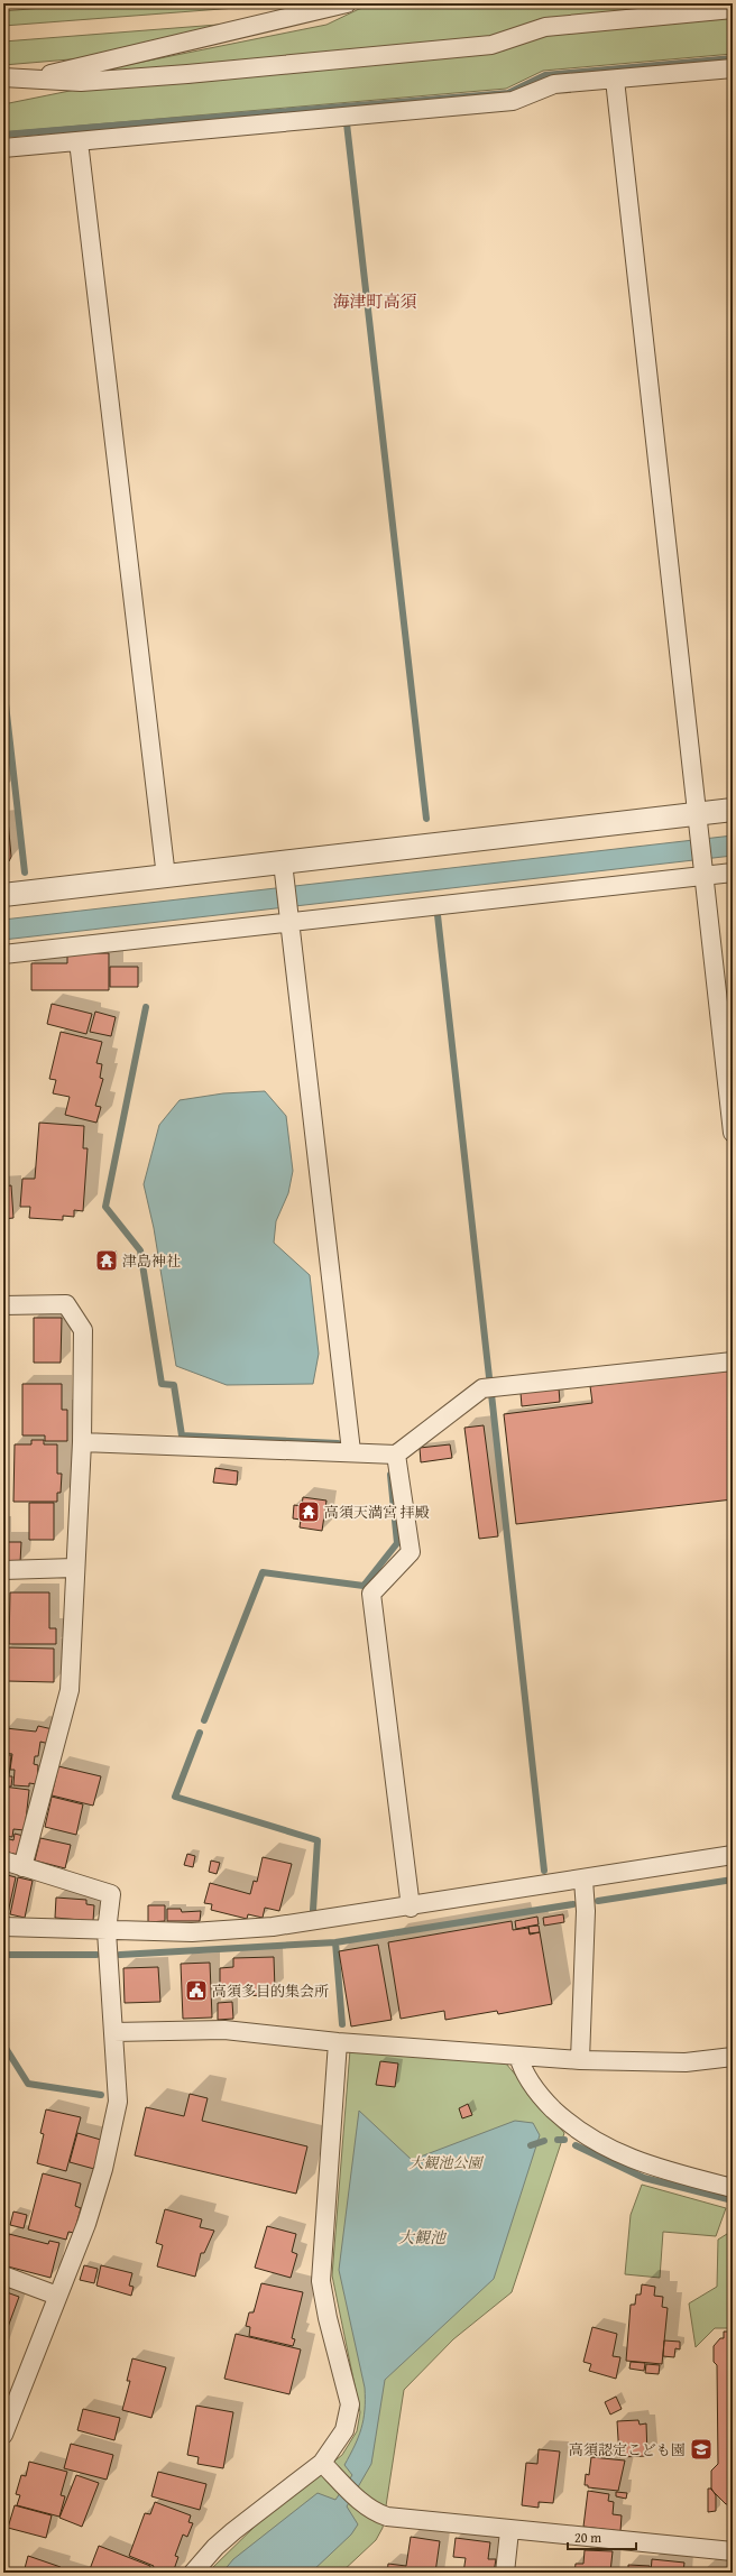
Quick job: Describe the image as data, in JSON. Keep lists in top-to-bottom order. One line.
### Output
{"districts":["海津町高須"],"water":["大観池"],"parks":["大観池公園"],"places":{"temple":["津島神社","高須天満宮 拝殿"],"public building":["高須多目的集会所"],"school or university":["高須認定こども園"]},"scale_bar":"20 m"}
